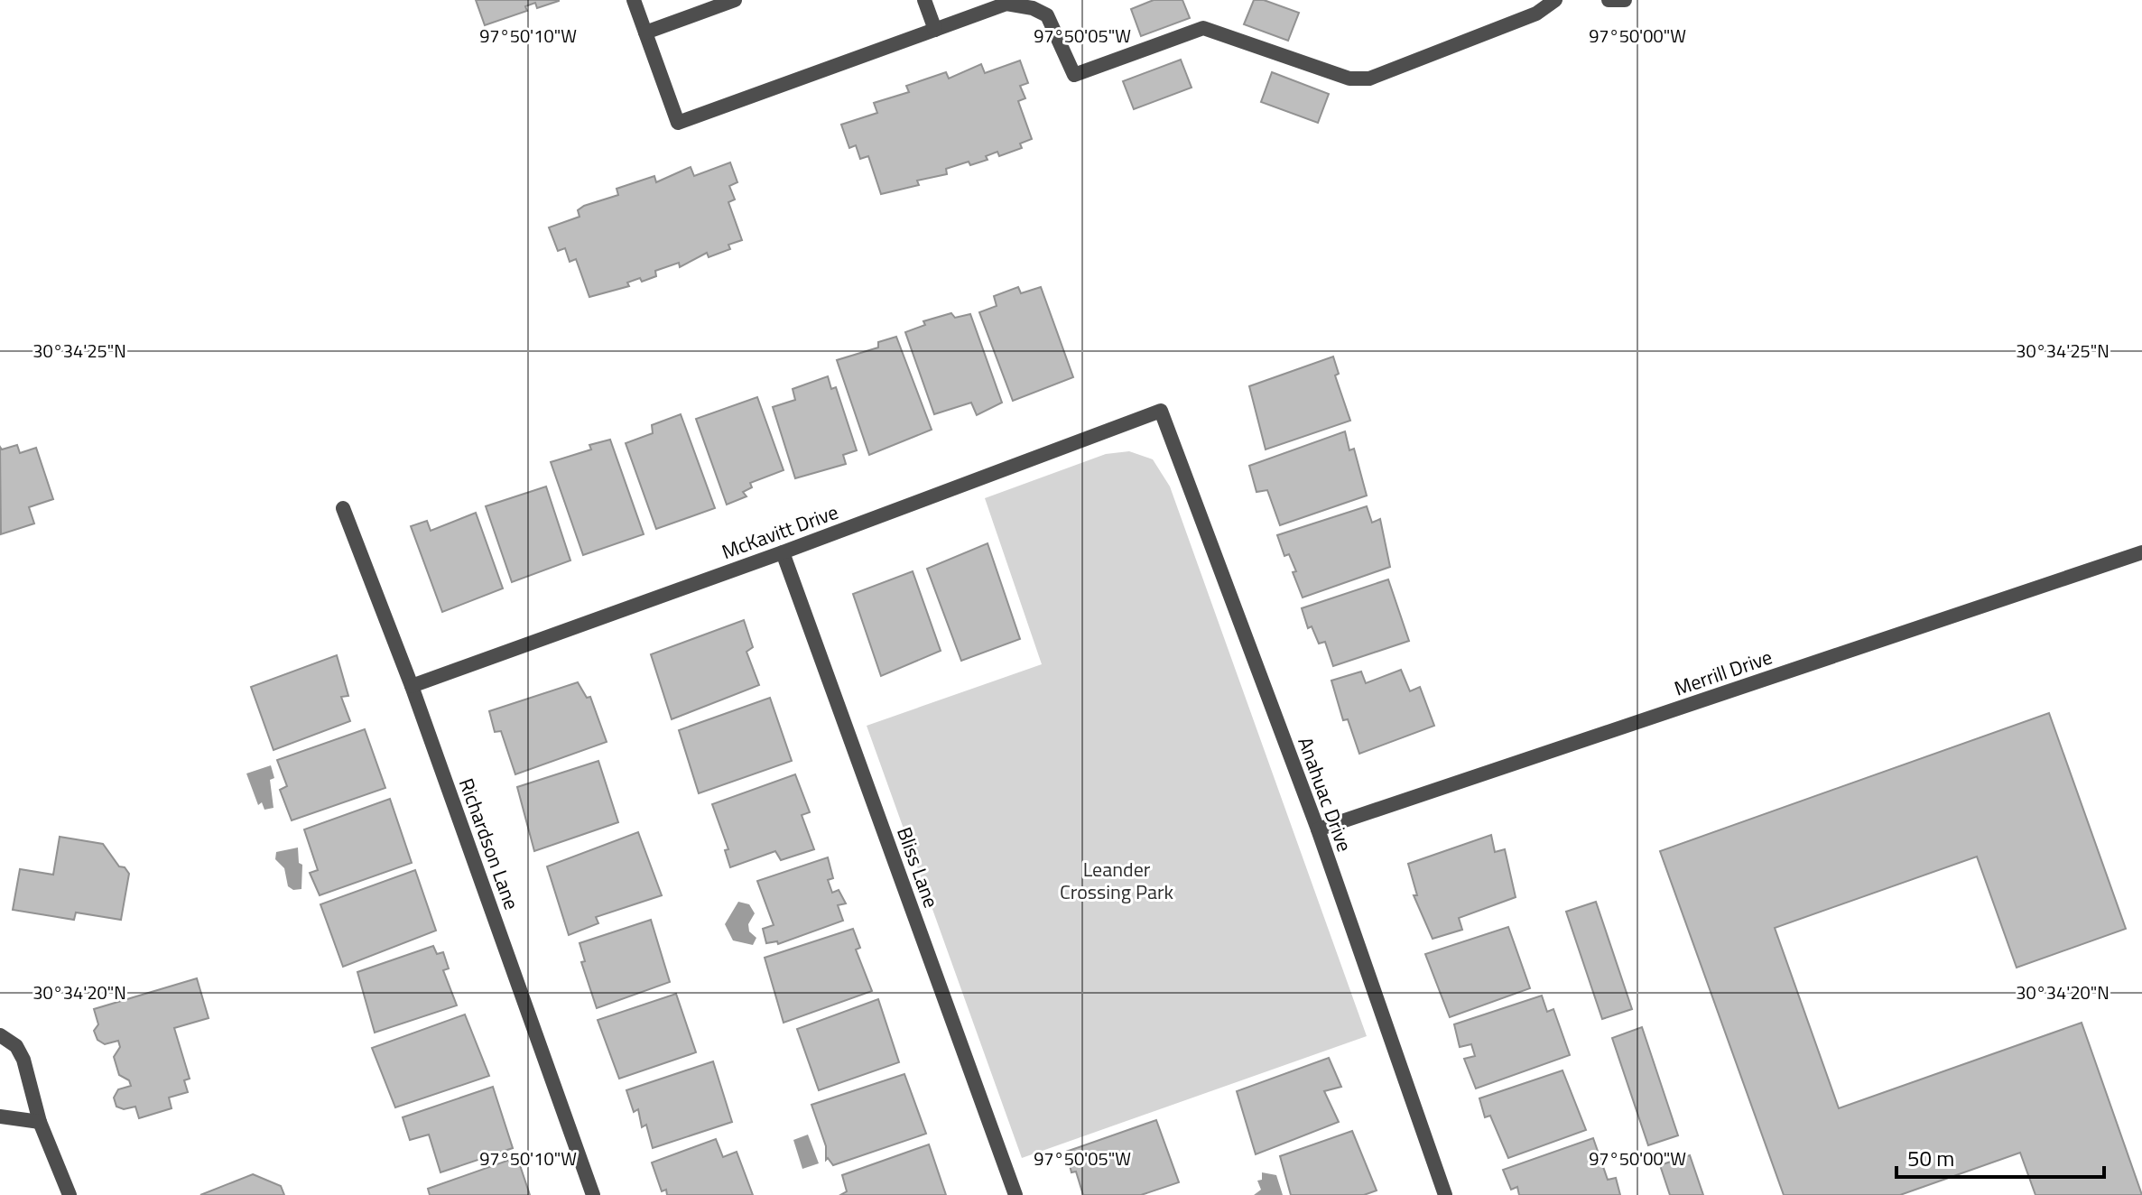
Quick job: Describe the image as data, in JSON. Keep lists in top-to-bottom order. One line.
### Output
{"streets":{"street":["McKavitt Drive","Merrill Drive","Anahuac Drive","Richardson Lane","Bliss Lane"]},"crossings":[["McKavitt Drive","Anahuac Drive"],["McKavitt Drive","Richardson Lane"],["McKavitt Drive","Bliss Lane"],["Merrill Drive","Anahuac Drive"]],"parks":["Leander Crossing Park"],"scale_bar":"50 m","coordinates":["97°50'10\"W","97°50'05\"W","97°50'00\"W","30°34'25\"N","30°34'20\"N"]}
